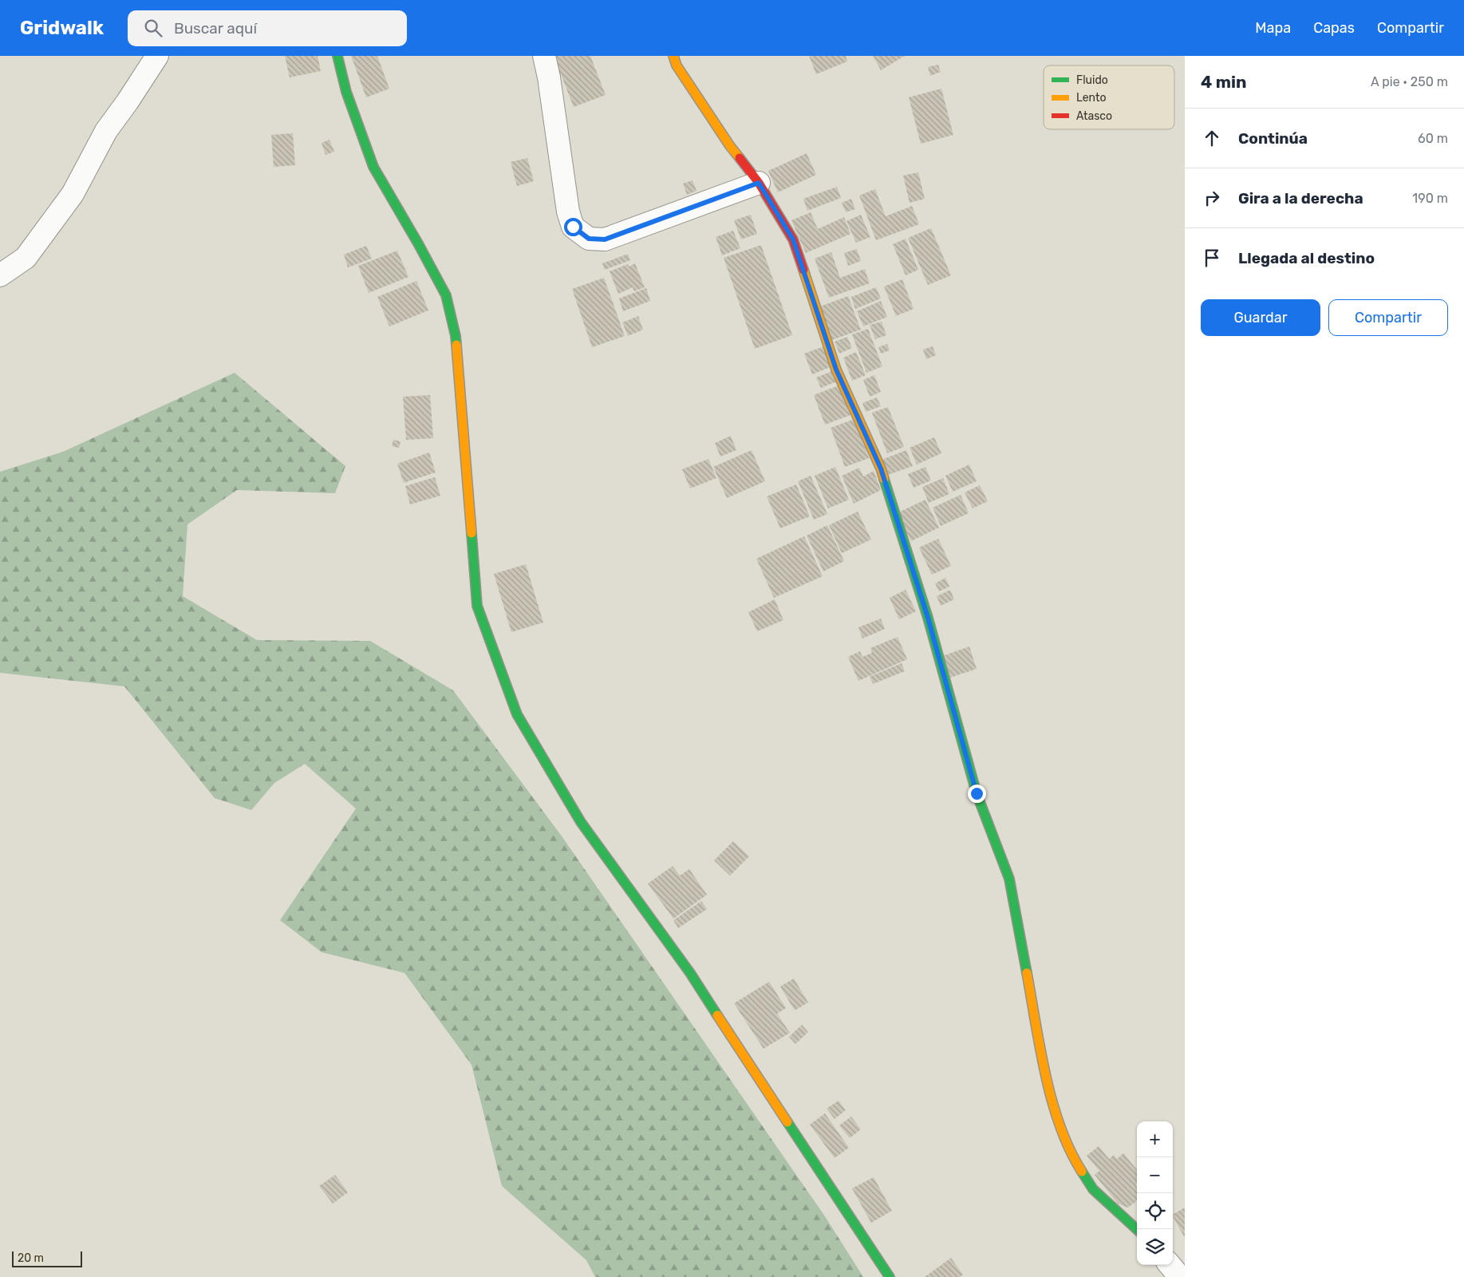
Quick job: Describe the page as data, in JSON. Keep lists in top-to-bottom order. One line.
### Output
{"legend":["Fluido","Lento","Atasco"],"scale_bar":"20 m","page":{"header":"Gridwalk","search":"Buscar aquí","nav":["Mapa","Capas","Compartir"],"heading":["4 min","A pie · 250 m"],"list":[["Continúa","60 m"],["Gira a la derecha","190 m"],"Llegada al destino"],"buttons":["Guardar","Compartir"],"map_buttons":["+","−"],"scale":"20 m"}}
